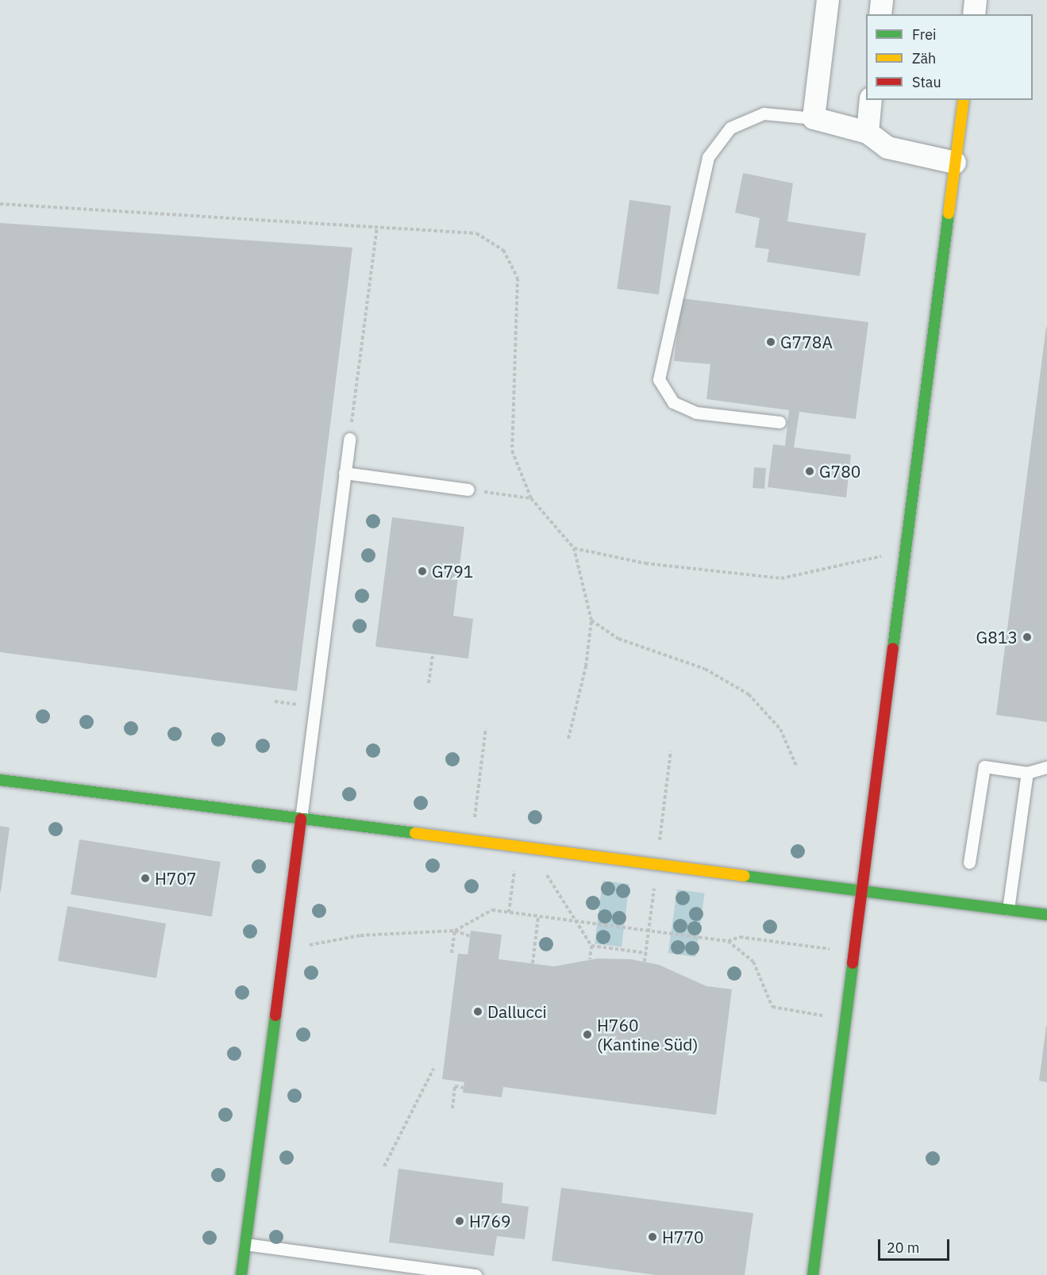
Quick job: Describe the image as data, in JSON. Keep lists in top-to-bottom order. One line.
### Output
{"places":["G778A","G780","G791","G813","H707","Dallucci","H760 (Kantine Süd)","H769","H770"],"legend":["Frei","Zäh","Stau"],"scale_bar":"20 m"}
